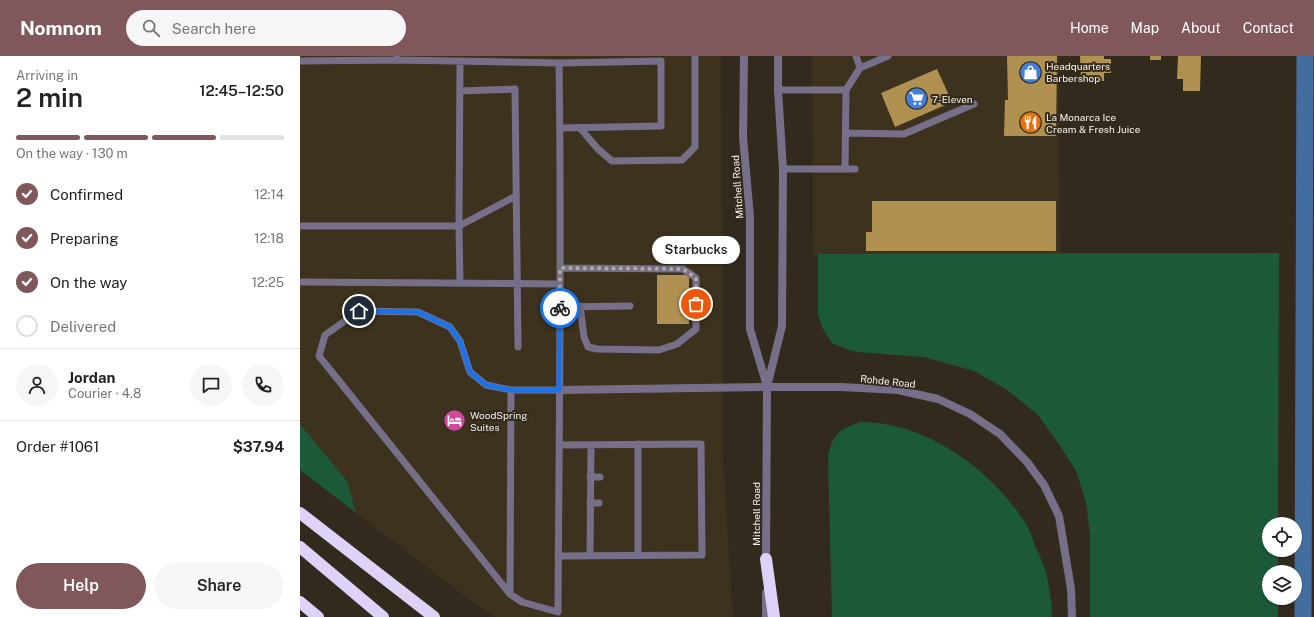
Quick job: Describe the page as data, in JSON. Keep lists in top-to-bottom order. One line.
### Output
{"streets":{"street":["Mitchell Road","Rohde Road"]},"crossings":[["Mitchell Road","Rohde Road"]],"places":{"shop":["Headquarters Barbershop"],"supermarket":["7-Eleven"],"restaurant":["La Monarca Ice Cream & Fresh Juice"],"other":["Starbucks"],"hotel":["WoodSpring Suites"]},"page":{"header":"Nomnom","search":"Search here","nav":["Home","Map","About","Contact"],"heading":["2 min","Arriving in","12:45–12:50"],"panel":["Jordan","Courier · 4.8","Order #1061","$37.94"],"bar":"On the way · 130 m","list":[["Confirmed","12:14"],["Preparing","12:18"],["On the way","12:25"],"Delivered"],"bubble":"Starbucks","buttons":["Help","Share"]}}
